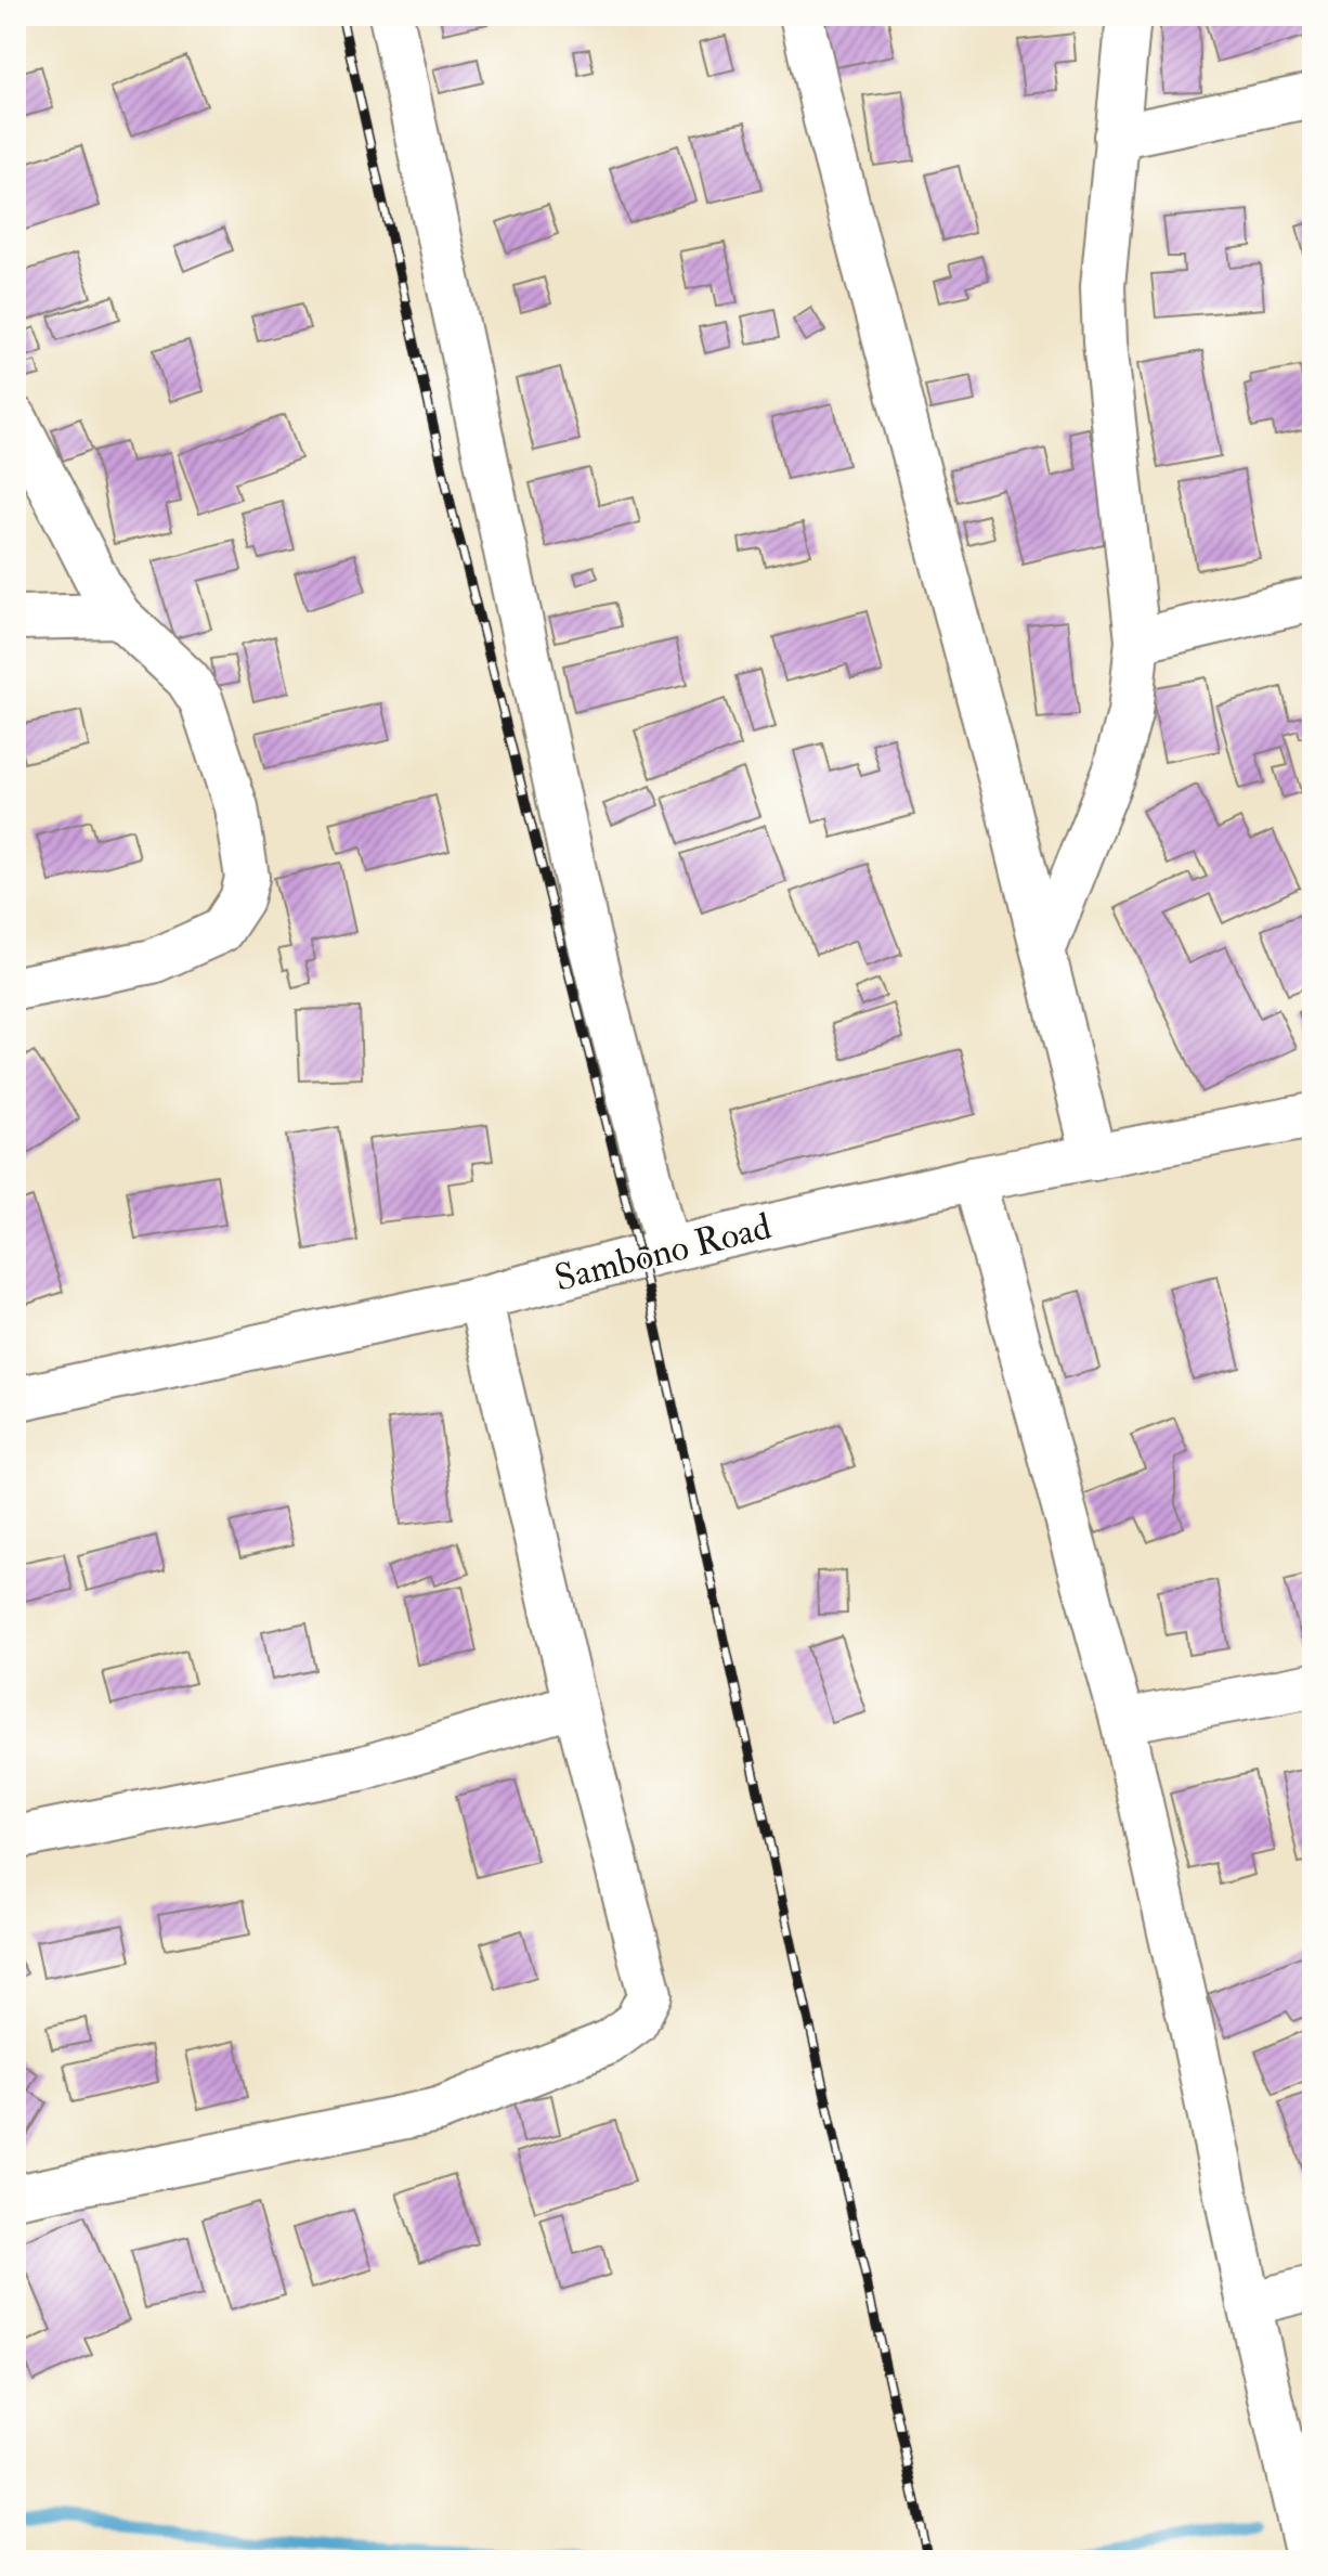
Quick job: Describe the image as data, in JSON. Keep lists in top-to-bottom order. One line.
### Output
{"streets":{"street":["Sambono Road"]}}
